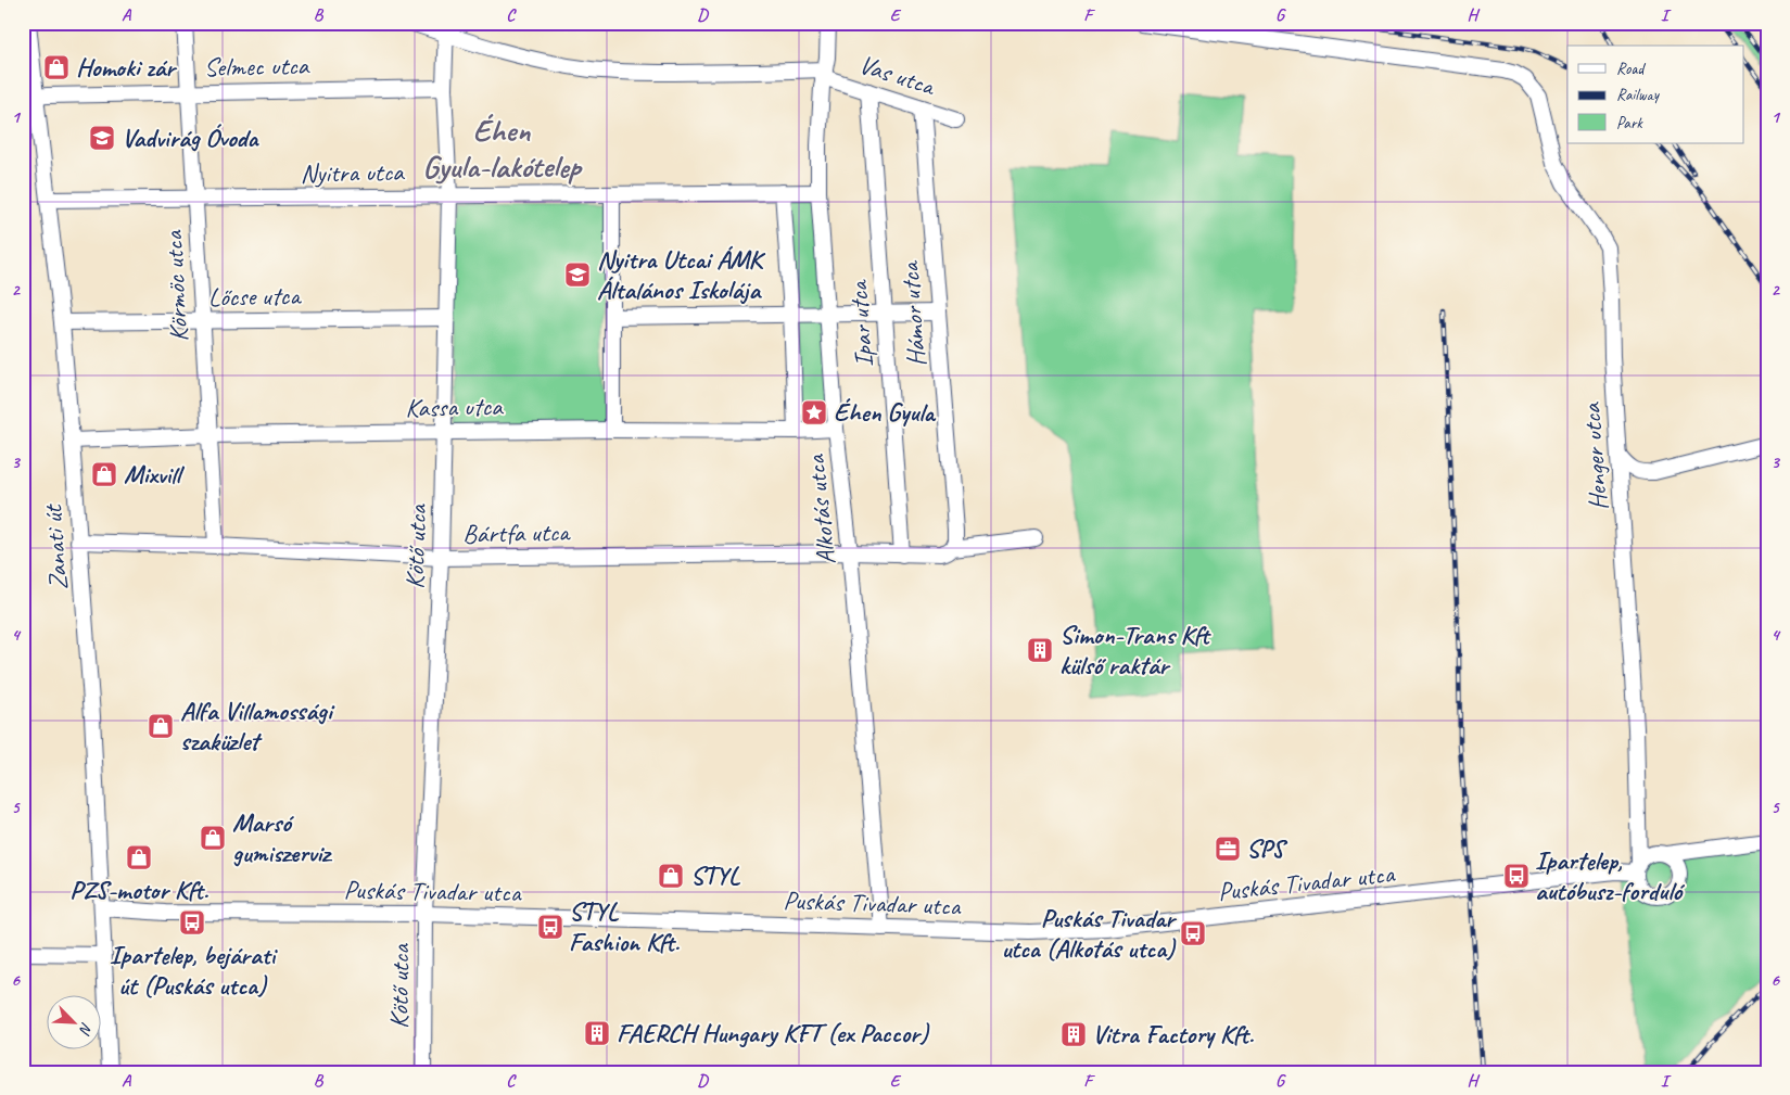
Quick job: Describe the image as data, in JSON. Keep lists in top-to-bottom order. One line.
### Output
{"streets":{"street":["Selmec utca","Vas utca","Nyitra utca","Körmöc utca","Lőcse utca","Hámor utca","Ipar utca","Kassa utca","Henger utca","Alkotás utca","Bártfa utca","Kötő utca","Zanati út","Puskás Tivadar utca"]},"crossings":[["Selmec utca","Körmöc utca"],["Selmec utca","Kötő utca"],["Selmec utca","Zanati út"],["Vas utca","Hámor utca"],["Vas utca","Ipar utca"],["Vas utca","Alkotás utca"],["Vas utca","Kötő utca"],["Nyitra utca","Körmöc utca"],["Nyitra utca","Alkotás utca"],["Nyitra utca","Kötő utca"],["Nyitra utca","Zanati út"],["Körmöc utca","Lőcse utca"],["Körmöc utca","Kassa utca"],["Körmöc utca","Bártfa utca"],["Lőcse utca","Kötő utca"],["Lőcse utca","Zanati út"],["Hámor utca","Bártfa utca"],["Ipar utca","Bártfa utca"],["Kassa utca","Alkotás utca"],["Kassa utca","Kötő utca"],["Kassa utca","Zanati út"],["Henger utca","Puskás Tivadar utca"],["Alkotás utca","Bártfa utca"],["Alkotás utca","Puskás Tivadar utca"],["Bártfa utca","Kötő utca"],["Bártfa utca","Zanati út"],["Kötő utca","Puskás Tivadar utca"],["Zanati út","Puskás Tivadar utca"]],"districts":["Éhen Gyula-lakótelep"],"places":{"shop":["Homoki zár","Mixvill","Alfa Villamossági szaküzlet","Marsó gumiszerviz","PZS-motor Kft.","STYL"],"school or university":["Vadvirág Óvoda","Nyitra Utcai ÁMK Általános Iskolája"],"place":["Éhen Gyula"],"building":["Simon-Trans Kft külső raktár","FAERCH Hungary KFT (ex Paccor)","Vitra Factory Kft."],"office":["SPS"],"bus stop":["Ipartelep, autóbusz-forduló","Ipartelep, bejárati út (Puskás utca)","STYL Fashion Kft.","Puskás Tivadar utca (Alkotás utca)"]},"legend":["Road","Railway","Park"],"north":"bottom right","grid":{"columns":["A","B","C","D","E","F","G","H","I"],"rows":["1","2","3","4","5","6"]}}
